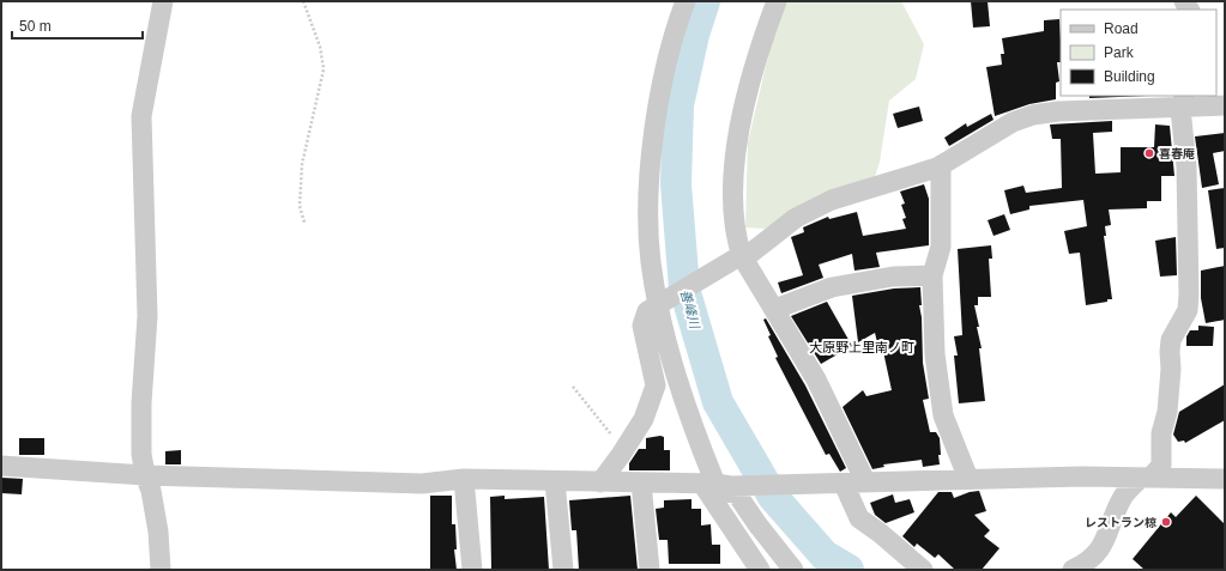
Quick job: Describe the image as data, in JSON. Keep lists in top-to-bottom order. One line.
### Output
{"districts":["大原野上里南ノ町"],"water":["善峰川"],"places":["喜春庵","レストラン椋"],"legend":["Road","Park","Building"],"scale_bar":"50 m"}
